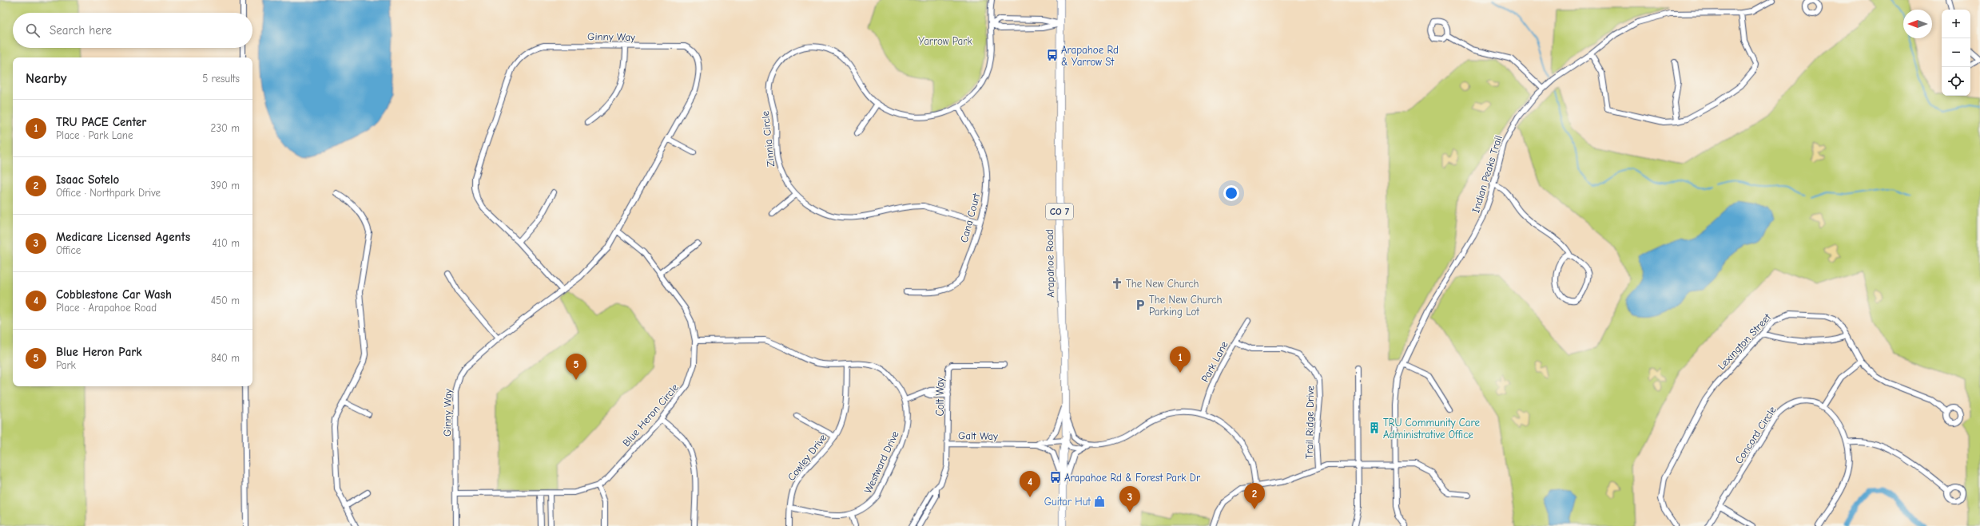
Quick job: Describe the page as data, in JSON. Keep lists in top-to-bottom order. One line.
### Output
{"streets":{"main road":["CO 7","Arapahoe Road"],"street":["Ginny Way","Zinnia Circle","Indian Peaks Trail","Cana Court","Lexington Street","Park Lane","Colt Way","Blue Heron Circle","Trail Ridge Drive","Concord Circle","Galt Way","Cowley Drive","Westward Drive"]},"crossings":[["Ginny Way","Blue Heron Circle"],["Zinnia Circle","Cana Court"],["Arapahoe Road","Galt Way"],["Park Lane","Trail Ridge Drive"],["Colt Way","Galt Way"],["Blue Heron Circle","Westward Drive"],["Cowley Drive","Westward Drive"]],"parks":["Yarrow Park"],"places":{"bus stop":["Arapahoe Rd & Yarrow St","Arapahoe Rd & Forest Park Dr"],"church":["The New Church"],"parking":["The New Church Parking Lot"],"building":["TRU Community Care Administrative Office"],"shop":["Guitar Hut"]},"north":"left","page":{"map_buttons":["+","−"],"search":"Search here","heading":["Nearby","5 results"],"list":[{"mark":"1","name":"TRU PACE Center","note":"Place · Park Lane","value":"230 m"},{"mark":"2","name":"Isaac Sotelo","note":"Office · Northpark Drive","value":"390 m"},{"mark":"3","name":"Medicare Licensed Agents","note":"Office","value":"410 m"},{"mark":"4","name":"Cobblestone Car Wash","note":"Place · Arapahoe Road","value":"450 m"},{"mark":"5","name":"Blue Heron Park","note":"Park","value":"840 m"}],"pins":["1","5","4","2","3"]}}
